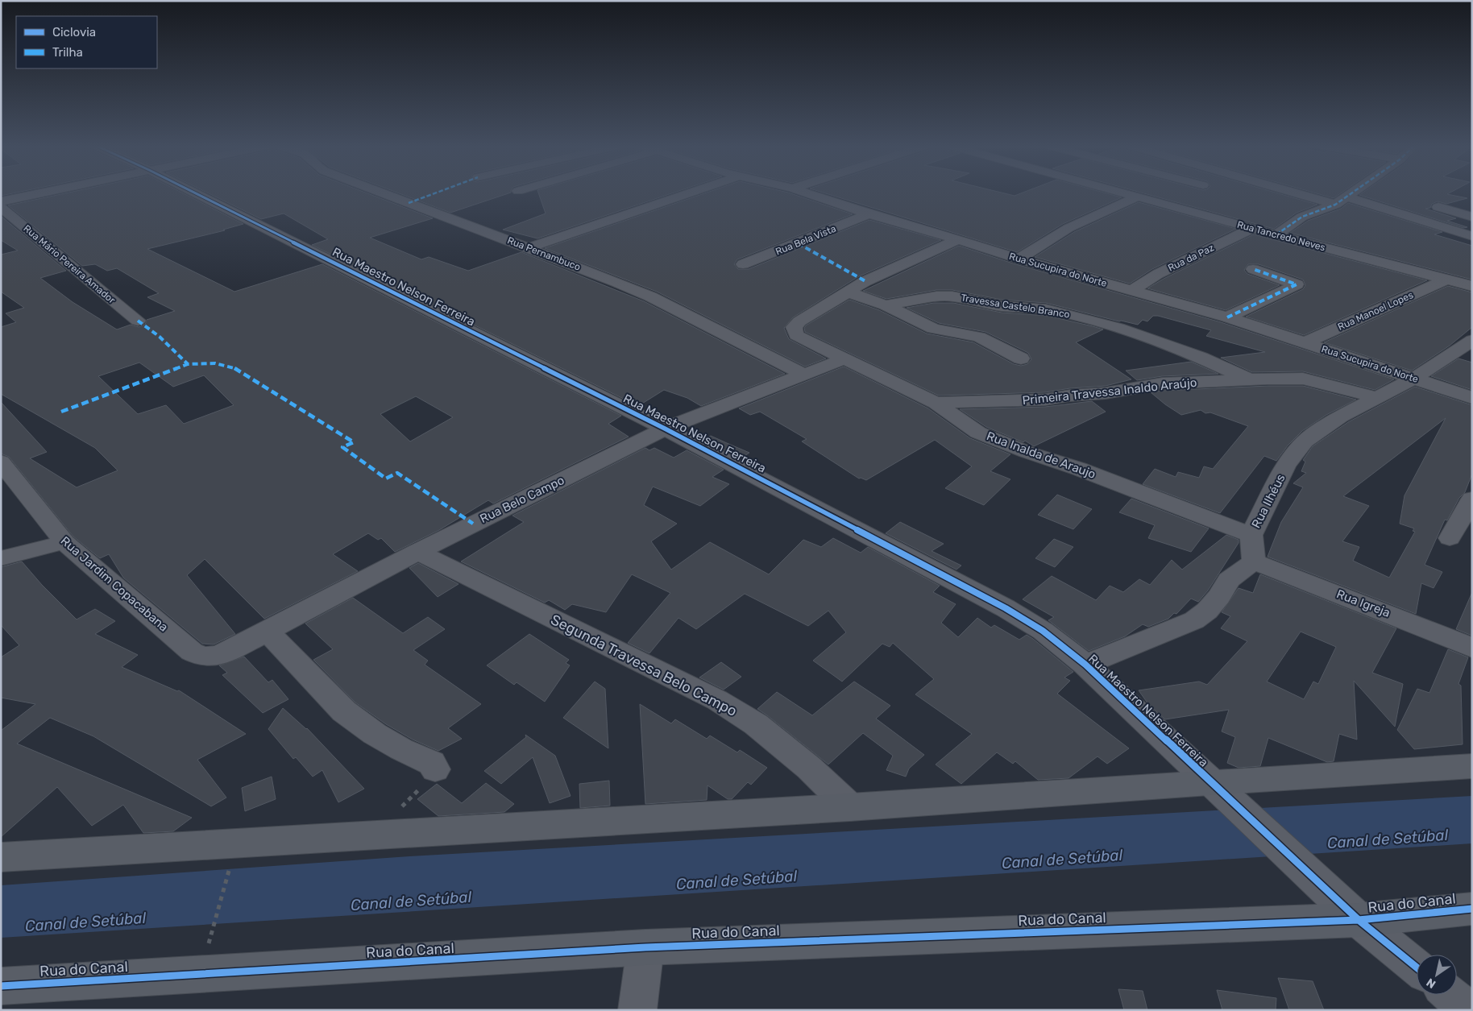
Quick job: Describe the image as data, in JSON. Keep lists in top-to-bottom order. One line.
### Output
{"streets":{"street":["Rua Tancredo Neves","Rua Bela Vista","Rua Pernambuco","Rua da Paz","Rua Mário Pereira Amador","Rua Sucupira do Norte","Rua Maestro Nelson Ferreira","Travessa Castelo Branco","Rua Manoel Lopes","Primeira Travessa Inaldo Araújo","Rua Inalda de Araujo","Rua Belo Campo","Rua Ilhéus","Rua Jardim Copacabana","Rua Igreja","Segunda Travessa Belo Campo","Rua do Canal"]},"crossings":[["Rua Tancredo Neves","Rua da Paz"],["Rua Tancredo Neves","Rua Manoel Lopes"],["Rua Bela Vista","Rua Sucupira do Norte"],["Rua Pernambuco","Rua Belo Campo"],["Rua da Paz","Rua Sucupira do Norte"],["Rua Sucupira do Norte","Rua Manoel Lopes"],["Rua Sucupira do Norte","Rua Ilhéus"],["Rua Maestro Nelson Ferreira","Rua Belo Campo"],["Rua Maestro Nelson Ferreira","Rua do Canal"],["Travessa Castelo Branco","Primeira Travessa Inaldo Araújo"],["Travessa Castelo Branco","Rua Inalda de Araujo"],["Primeira Travessa Inaldo Araújo","Rua Inalda de Araujo"],["Primeira Travessa Inaldo Araújo","Rua Ilhéus"],["Rua Inalda de Araujo","Rua Belo Campo"],["Rua Inalda de Araujo","Rua Ilhéus"],["Rua Belo Campo","Rua Jardim Copacabana"],["Rua Belo Campo","Segunda Travessa Belo Campo"],["Rua Ilhéus","Rua Igreja"]],"water":["Canal de Setúbal"],"legend":["Ciclovia","Trilha"],"north":"bottom left"}
